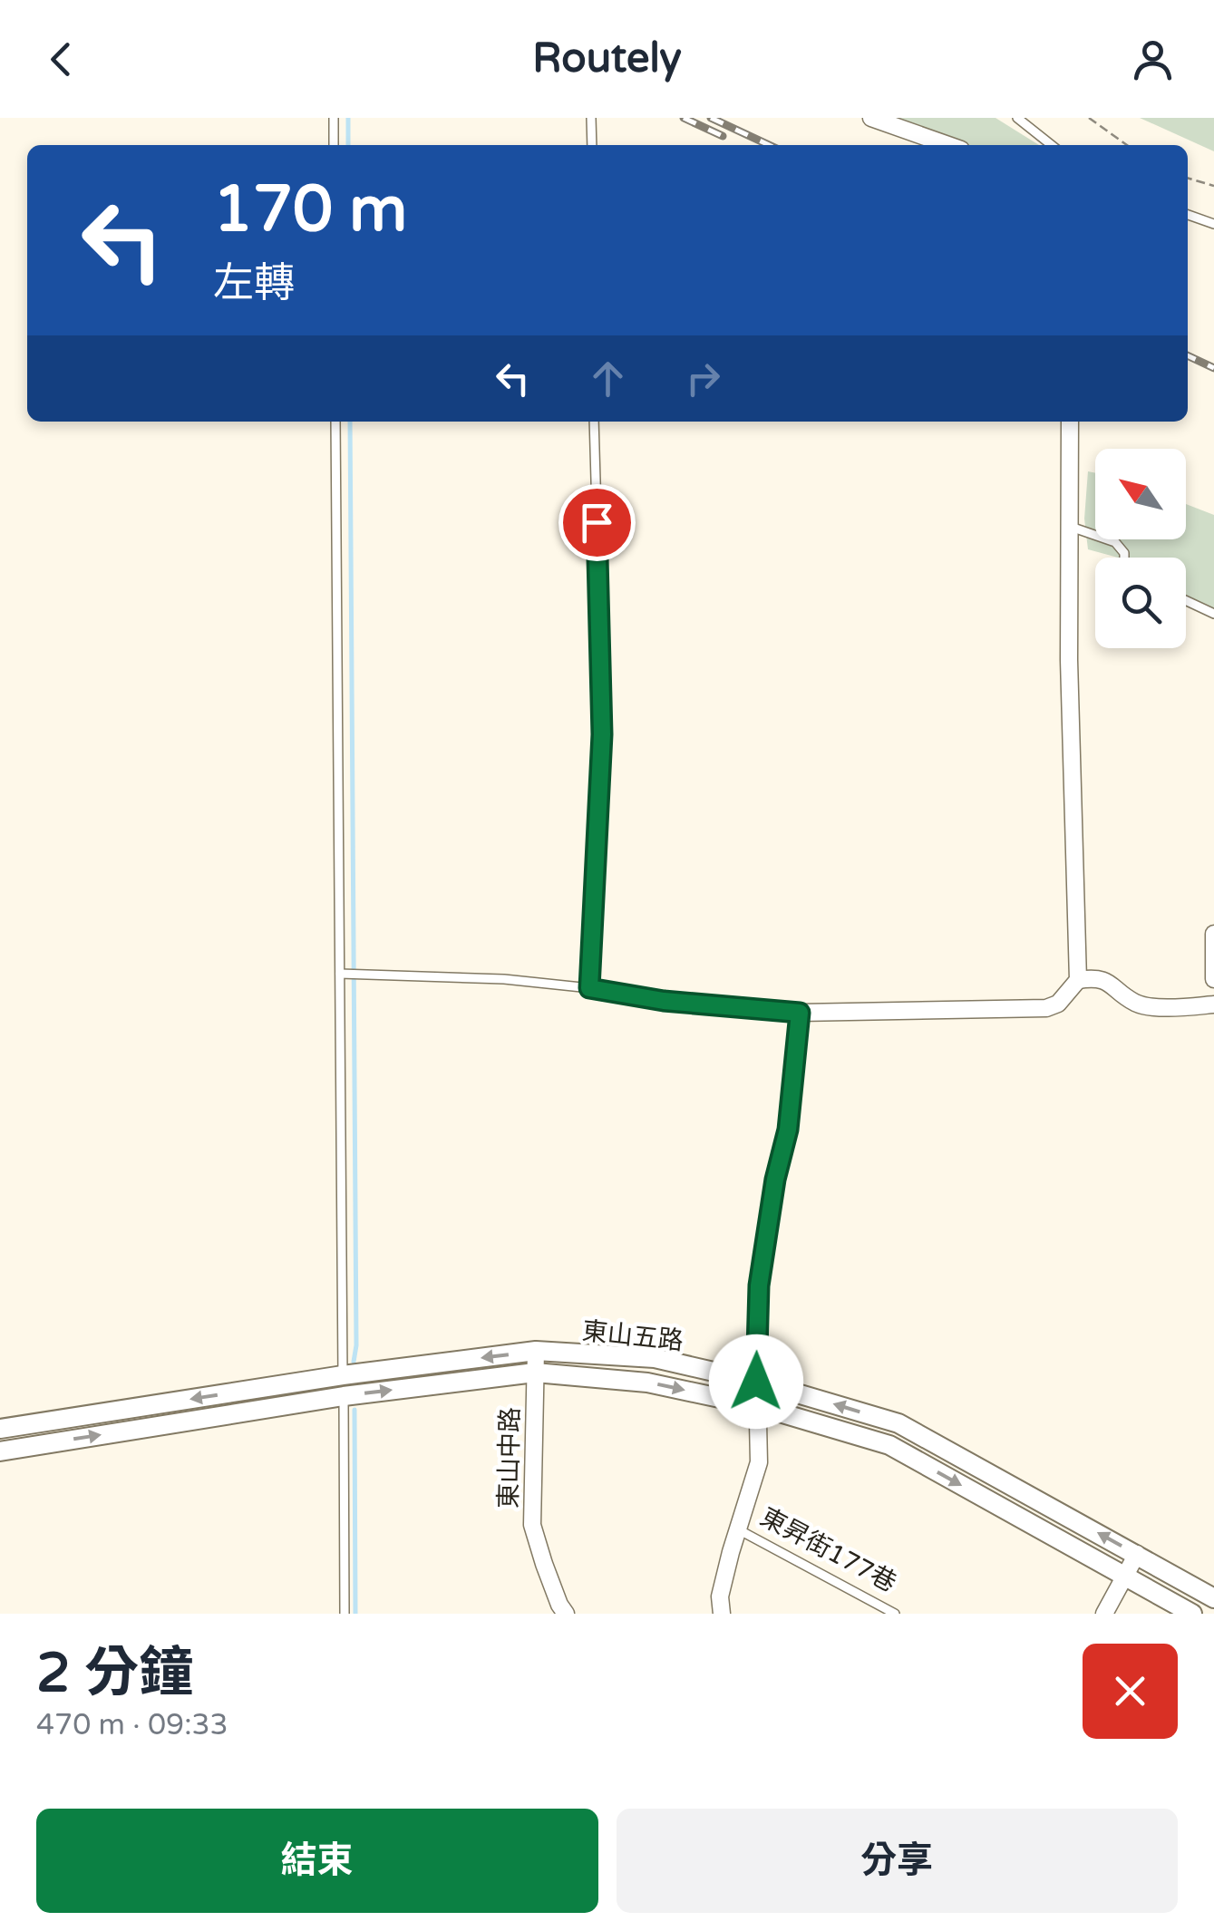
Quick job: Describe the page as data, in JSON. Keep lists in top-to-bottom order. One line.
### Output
{"streets":{"street":["東山五路","東山中路","東昇街177巷"]},"crossings":[["東山五路","東山中路"],["東山五路","東昇街177巷"]],"north":"top left","page":{"header":"Routely","turn":["170 m","左轉"],"heading":["2 分鐘","470 m · 09:33"],"buttons":["結束","分享"]}}
